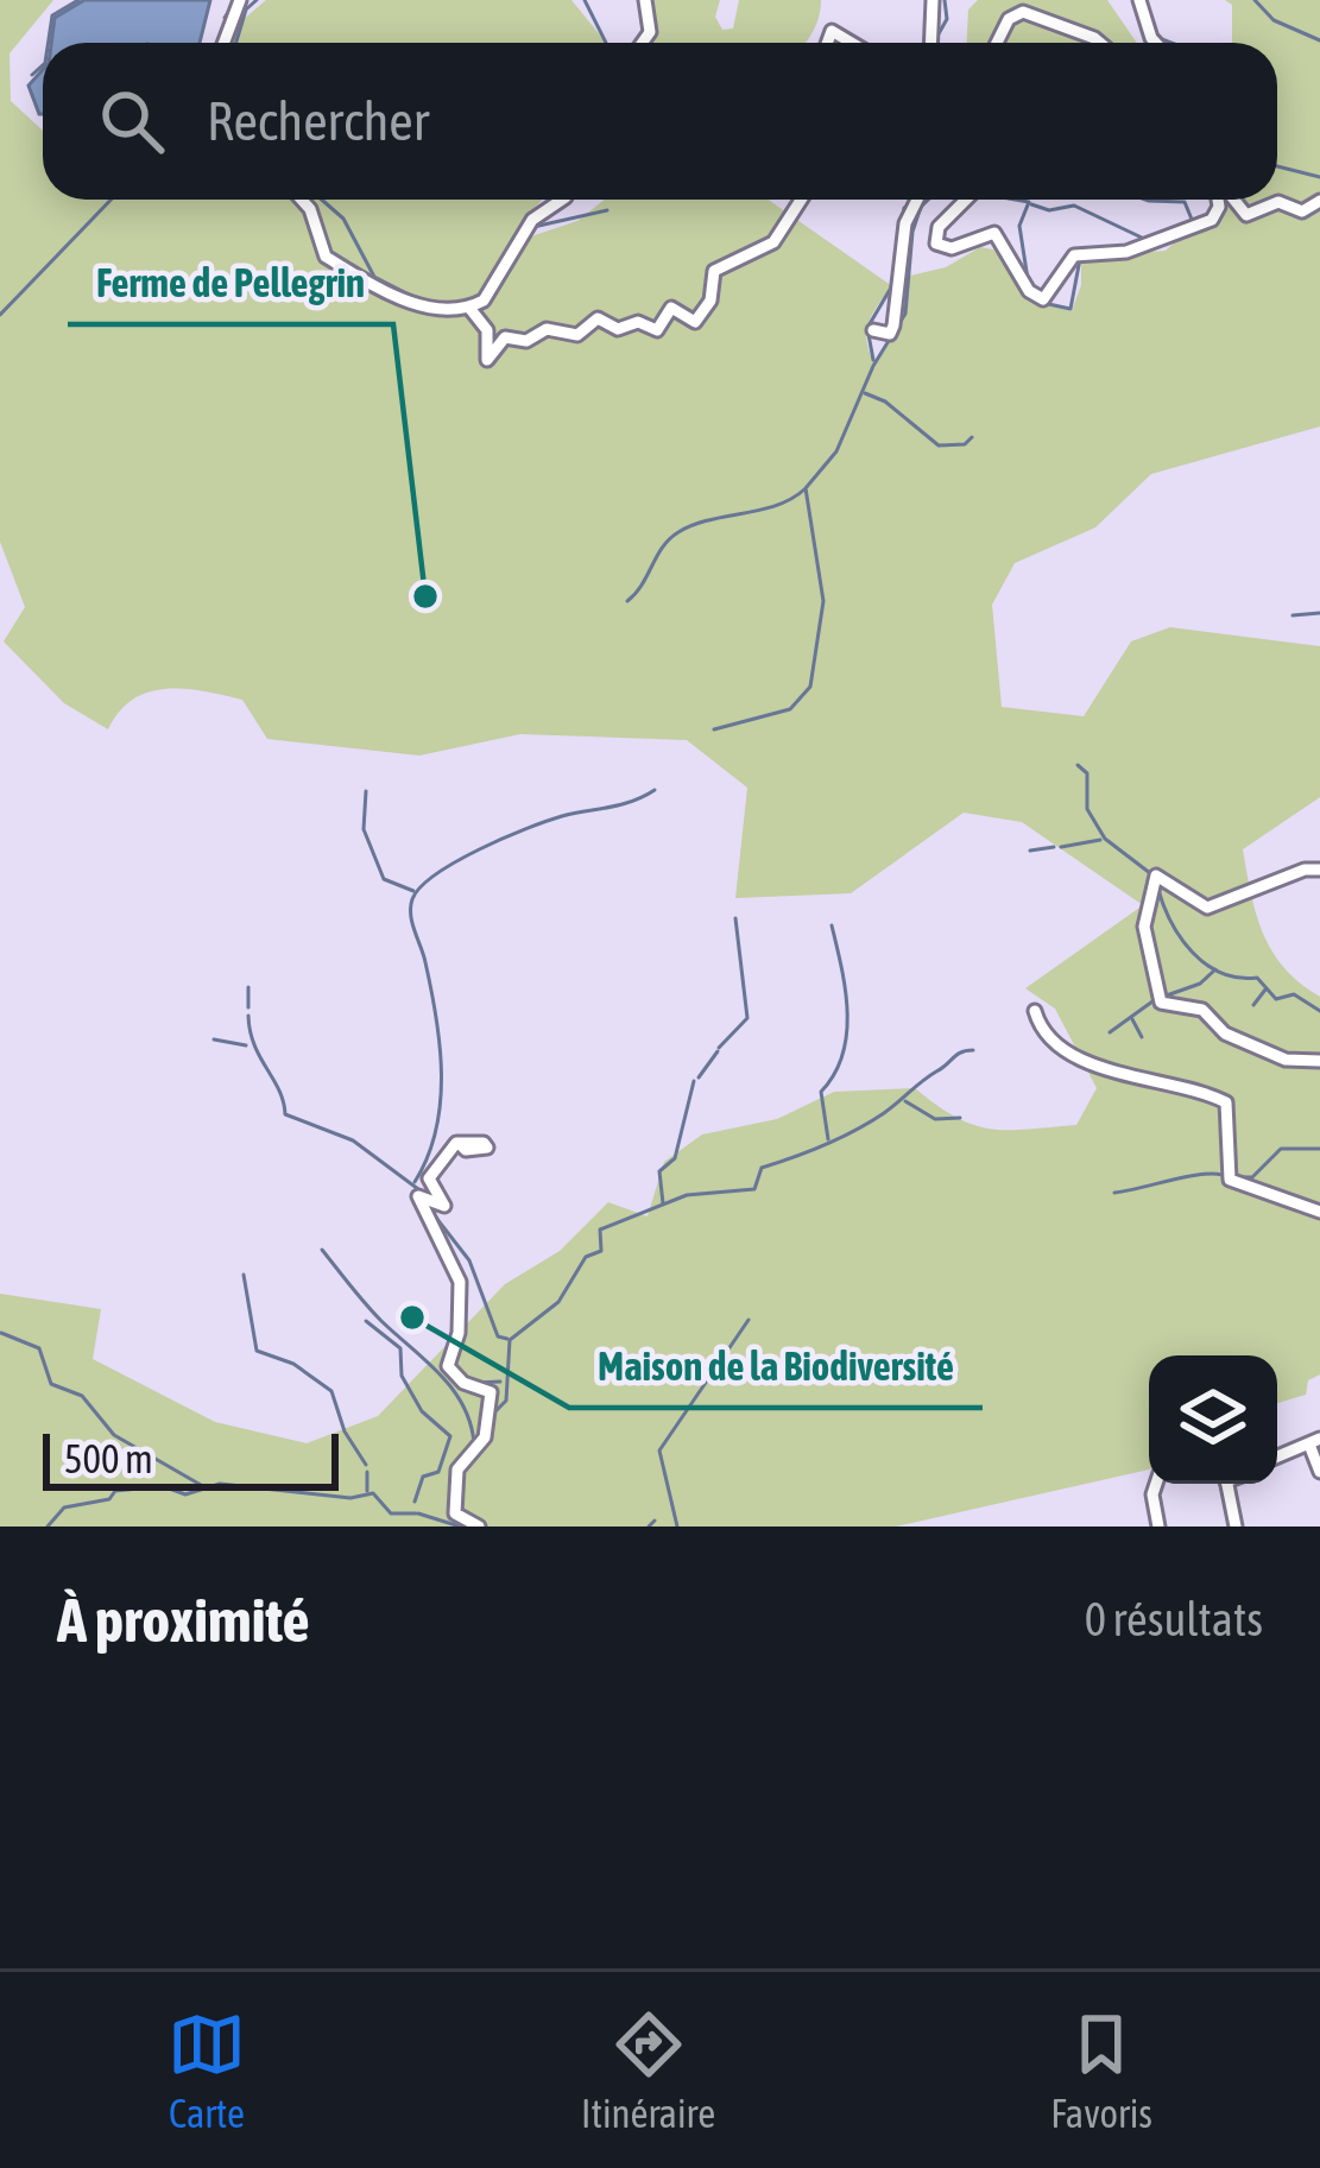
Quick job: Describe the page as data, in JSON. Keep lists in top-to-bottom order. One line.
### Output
{"places":["Ferme de Pellegrin","Maison de la Biodiversité"],"scale_bar":"500 m","page":{"search":"Rechercher","scale":"500 m","heading":["À proximité","0 résultats"],"nav":["Carte","Itinéraire","Favoris"]}}
